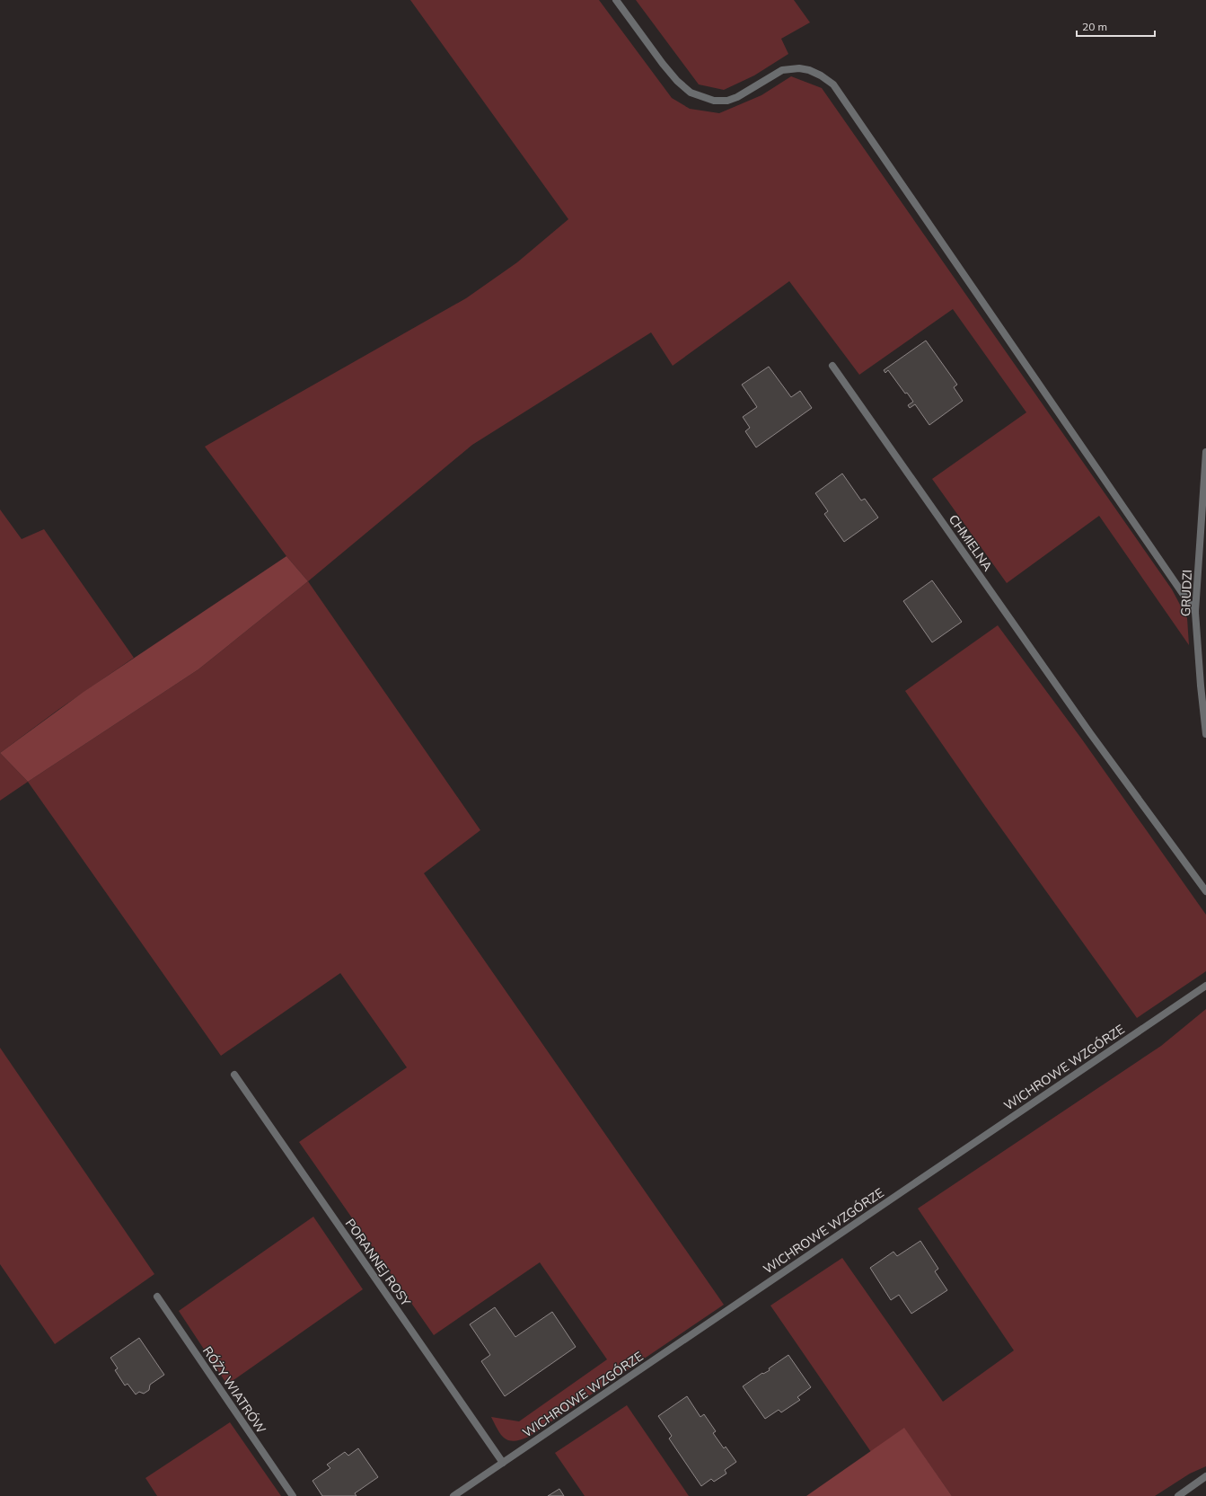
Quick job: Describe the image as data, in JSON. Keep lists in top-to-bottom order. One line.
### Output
{"streets":{"street":["CHMIELNA","GRUDZI","WICHROWE WZGÓRZE","PORANNEJ ROSY","RÓŻY WIATRÓW"]},"crossings":[["WICHROWE WZGÓRZE","PORANNEJ ROSY"]],"scale_bar":"20 m"}
